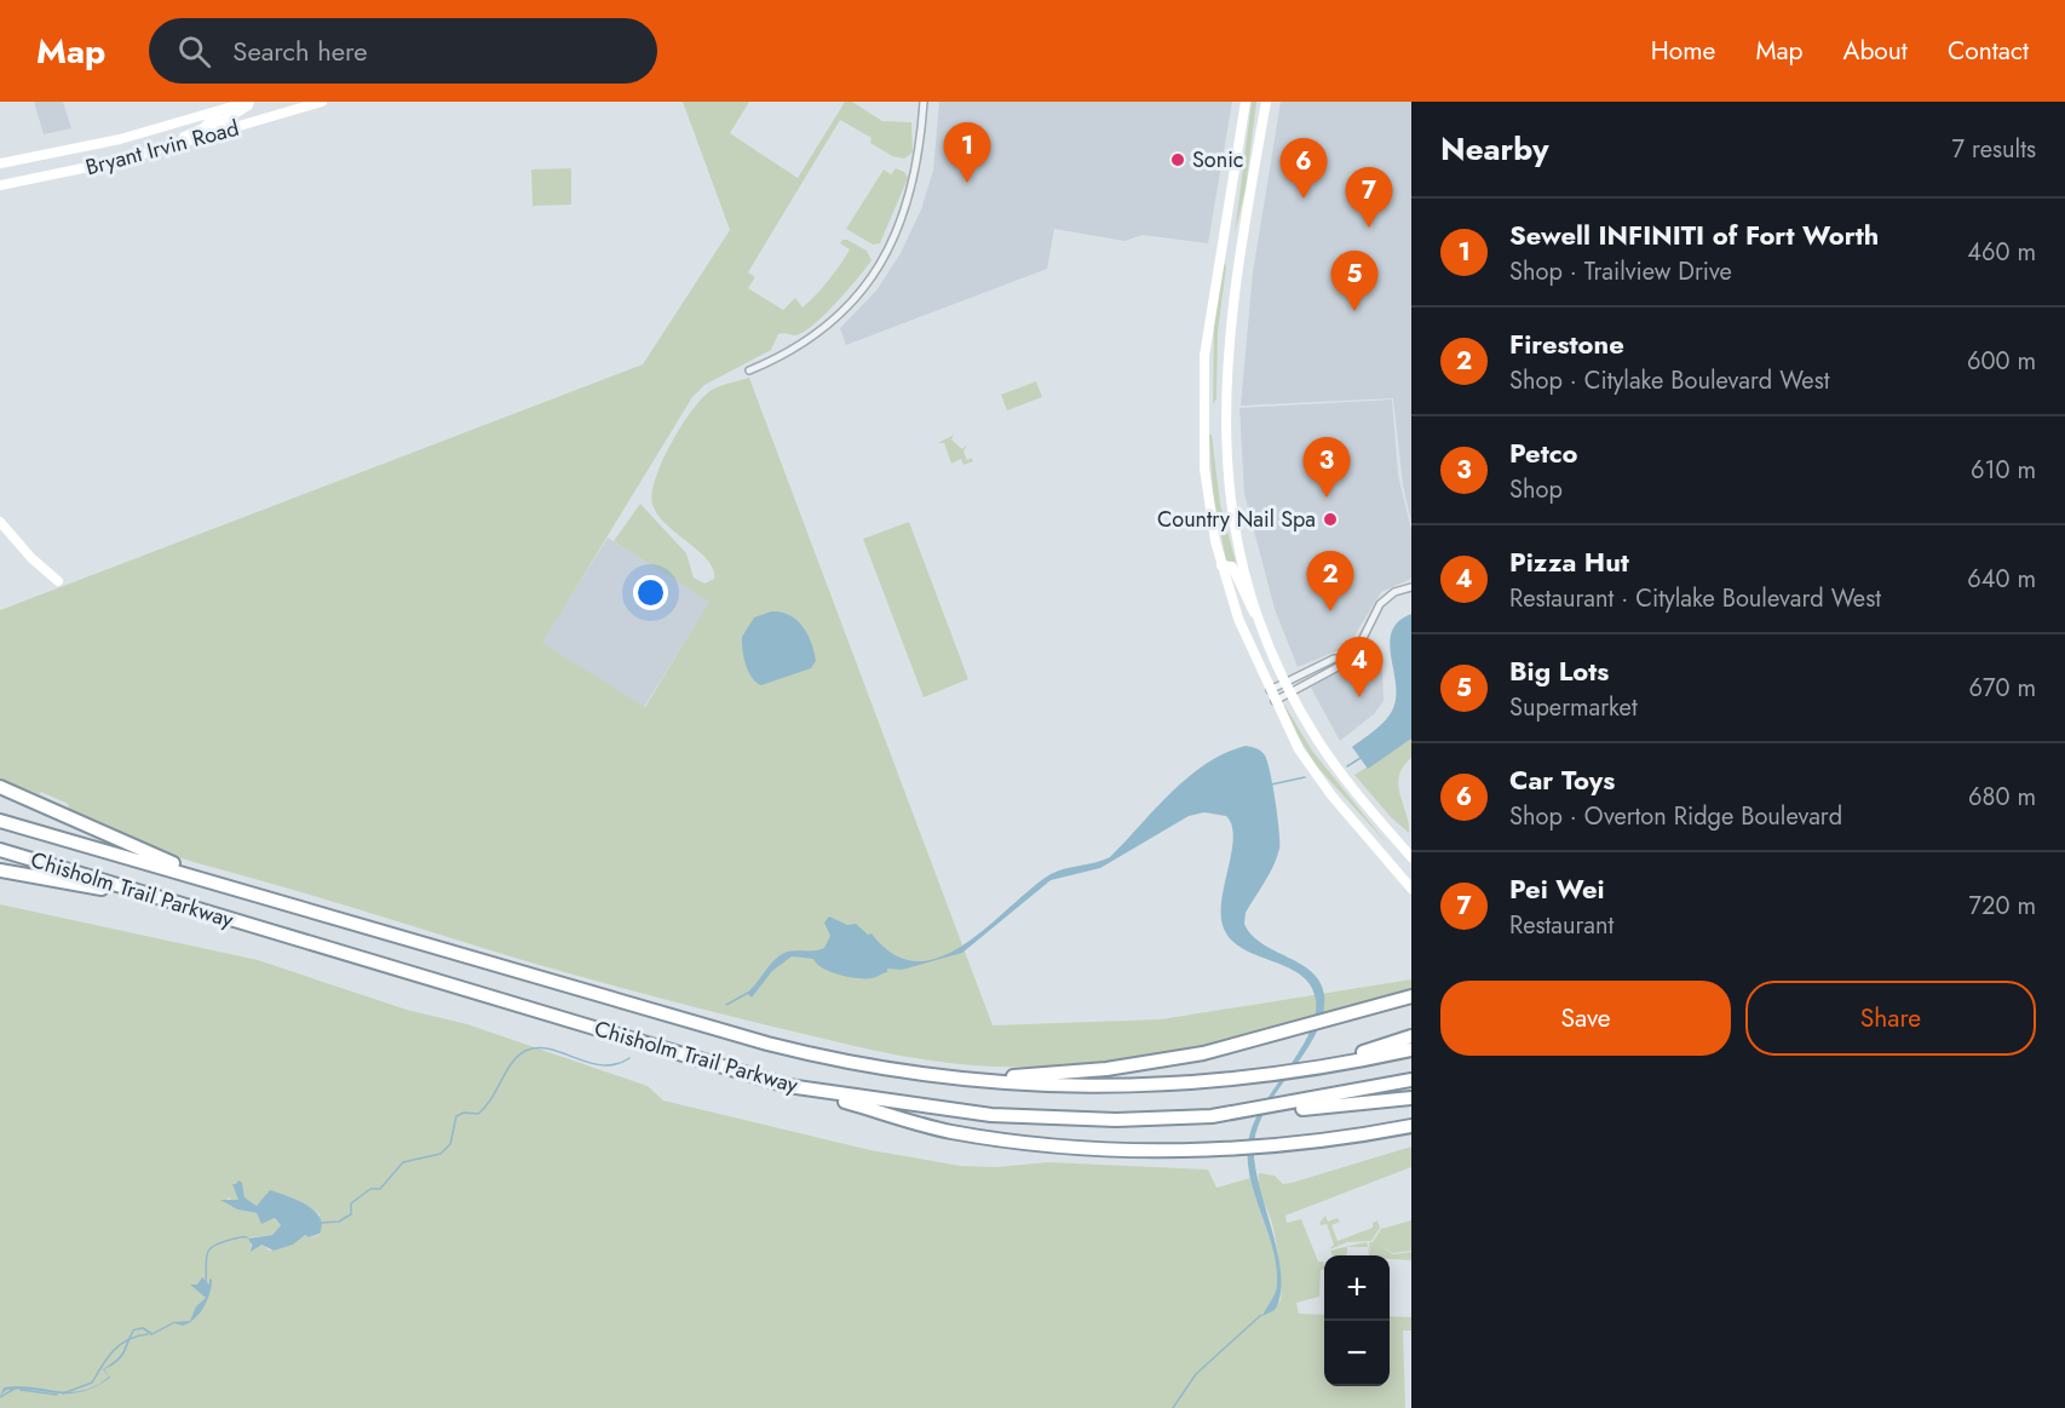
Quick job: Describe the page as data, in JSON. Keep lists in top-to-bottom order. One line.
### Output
{"streets":{"highway":["Chisholm Trail Parkway"],"street":["Bryant Irvin Road"]},"places":["Sonic","Country Nail Spa"],"page":{"header":"Map","search":"Search here","nav":["Home","Map","About","Contact"],"heading":["Nearby","7 results"],"pins":["1","6","7","5","3","2","4"],"list":[{"mark":"1","name":"Sewell INFINITI of Fort Worth","note":"Shop · Trailview Drive","value":"460 m"},{"mark":"2","name":"Firestone","note":"Shop · Citylake Boulevard West","value":"600 m"},{"mark":"3","name":"Petco","note":"Shop","value":"610 m"},{"mark":"4","name":"Pizza Hut","note":"Restaurant · Citylake Boulevard West","value":"640 m"},{"mark":"5","name":"Big Lots","note":"Supermarket","value":"670 m"},{"mark":"6","name":"Car Toys","note":"Shop · Overton Ridge Boulevard","value":"680 m"},{"mark":"7","name":"Pei Wei","note":"Restaurant","value":"720 m"}],"buttons":["Save","Share"],"map_buttons":["+","−"]}}
